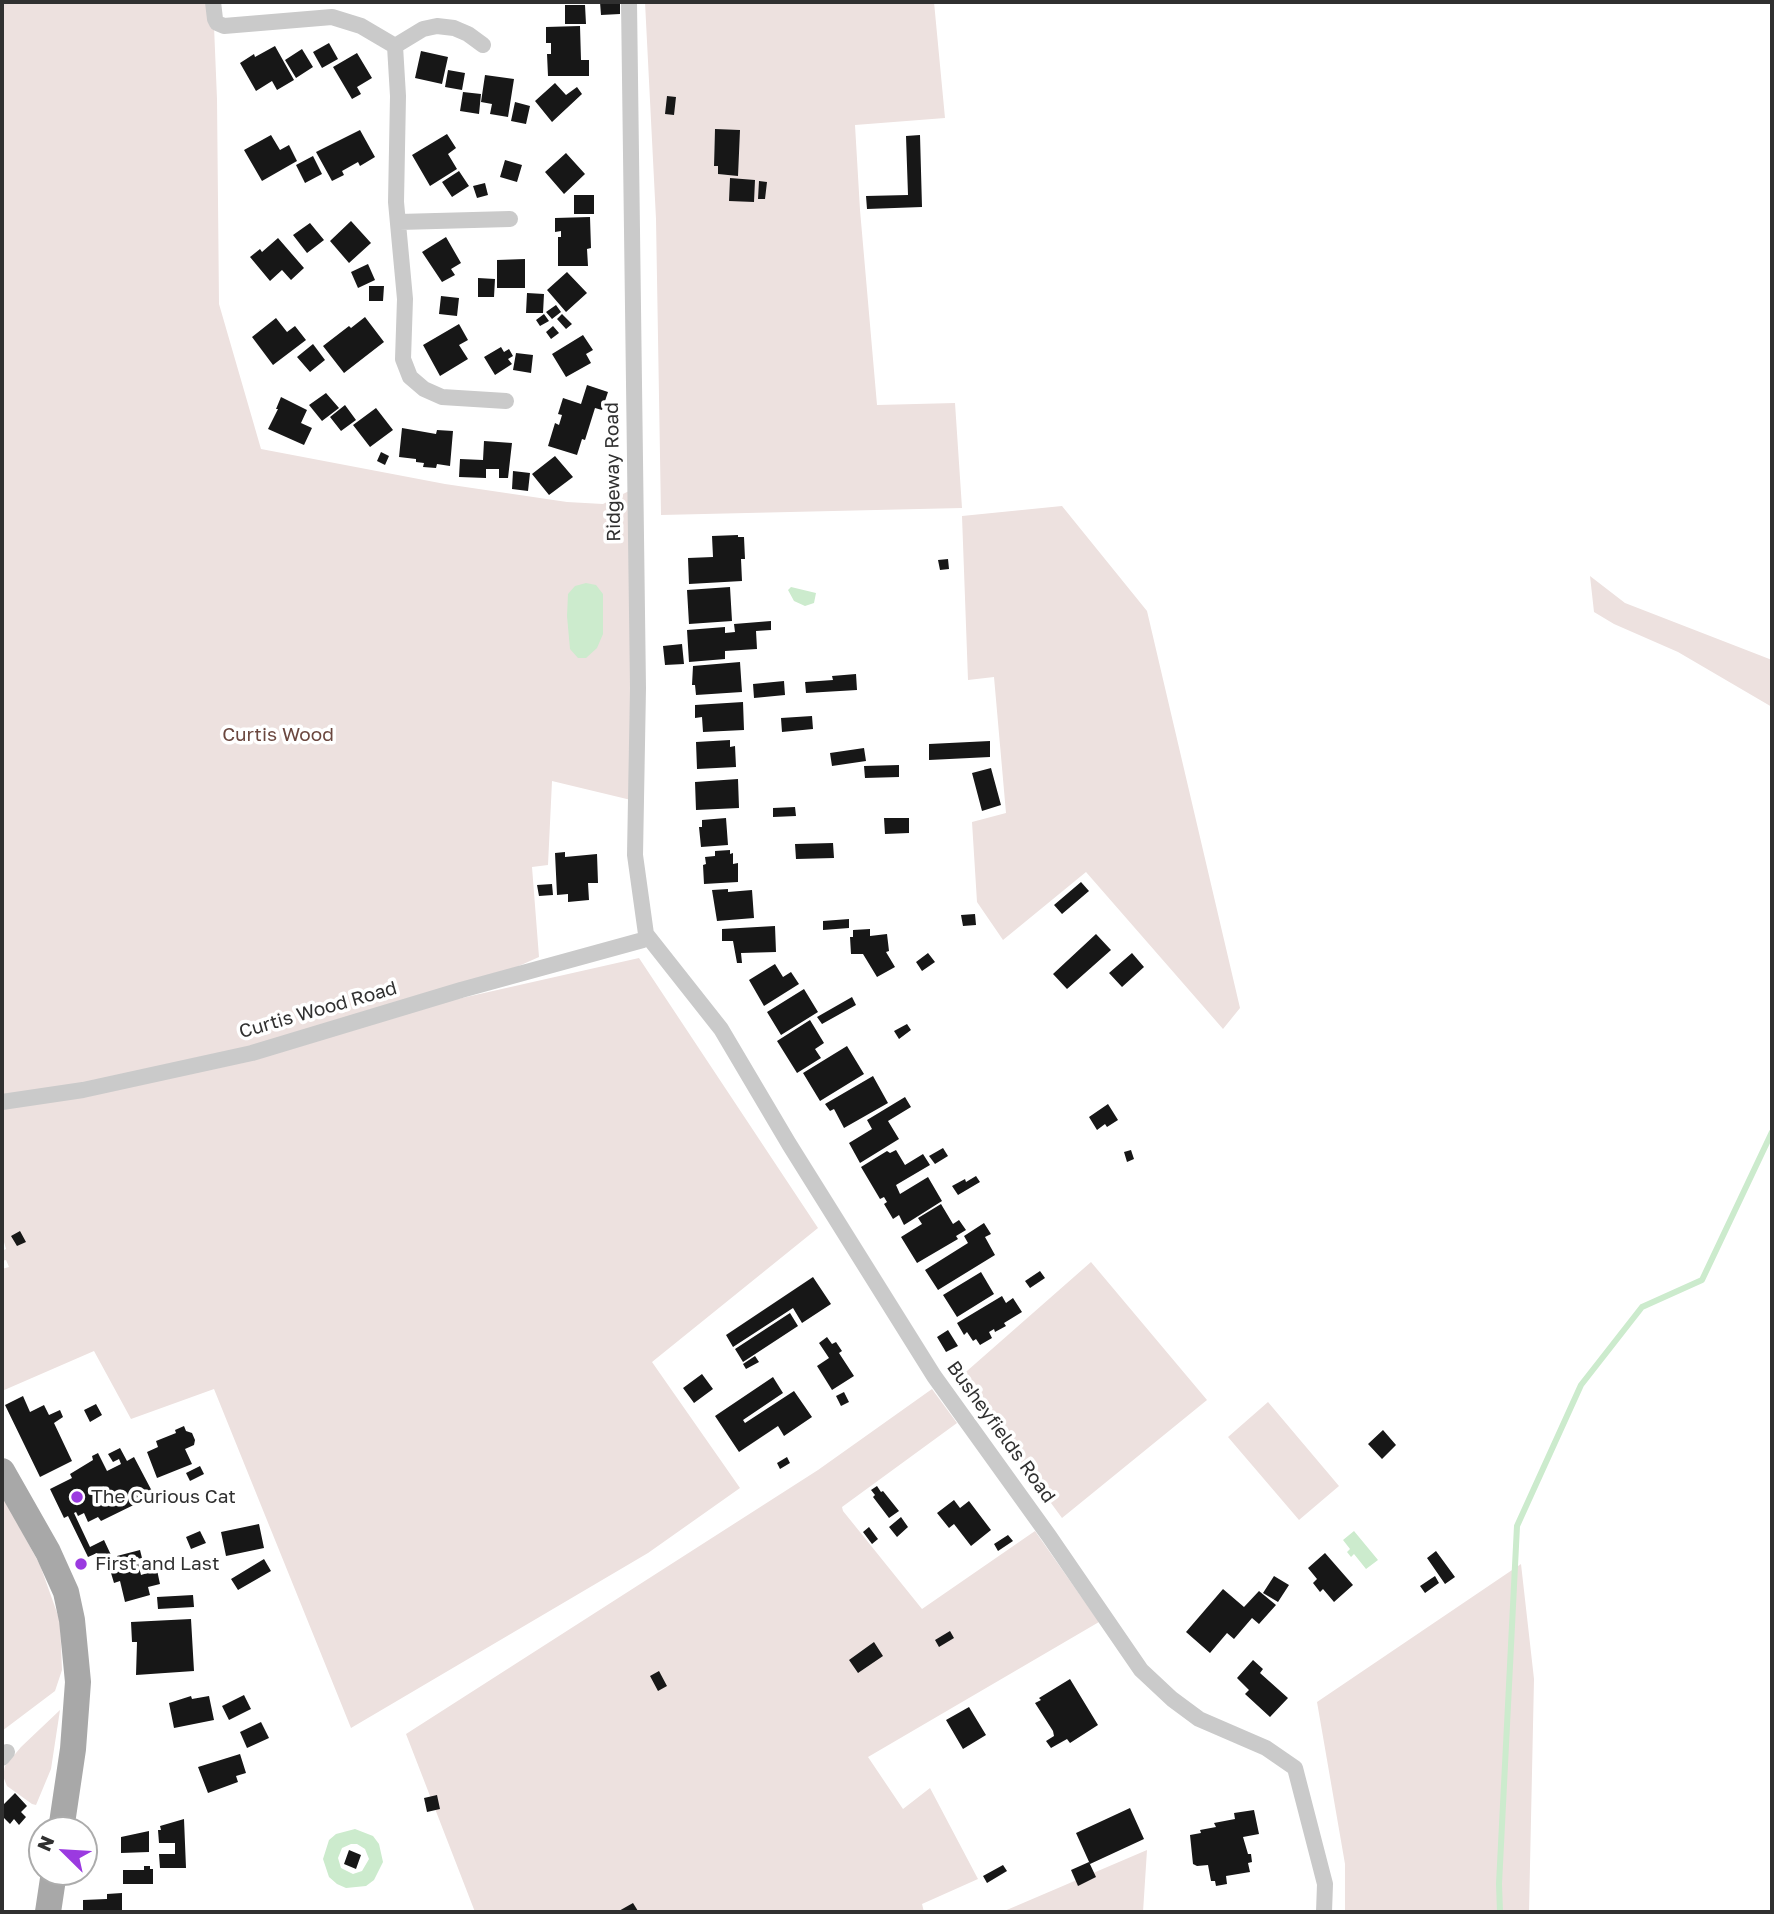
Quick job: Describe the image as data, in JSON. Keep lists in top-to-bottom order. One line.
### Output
{"streets":{"street":["Ridgeway Road","Curtis Wood Road","Busheyfields Road"]},"crossings":[["Ridgeway Road","Curtis Wood Road"],["Ridgeway Road","Busheyfields Road"],["Curtis Wood Road","Busheyfields Road"]],"parks":["Curtis Wood"],"places":["The Curious Cat","First and Last"],"north":"top left"}
